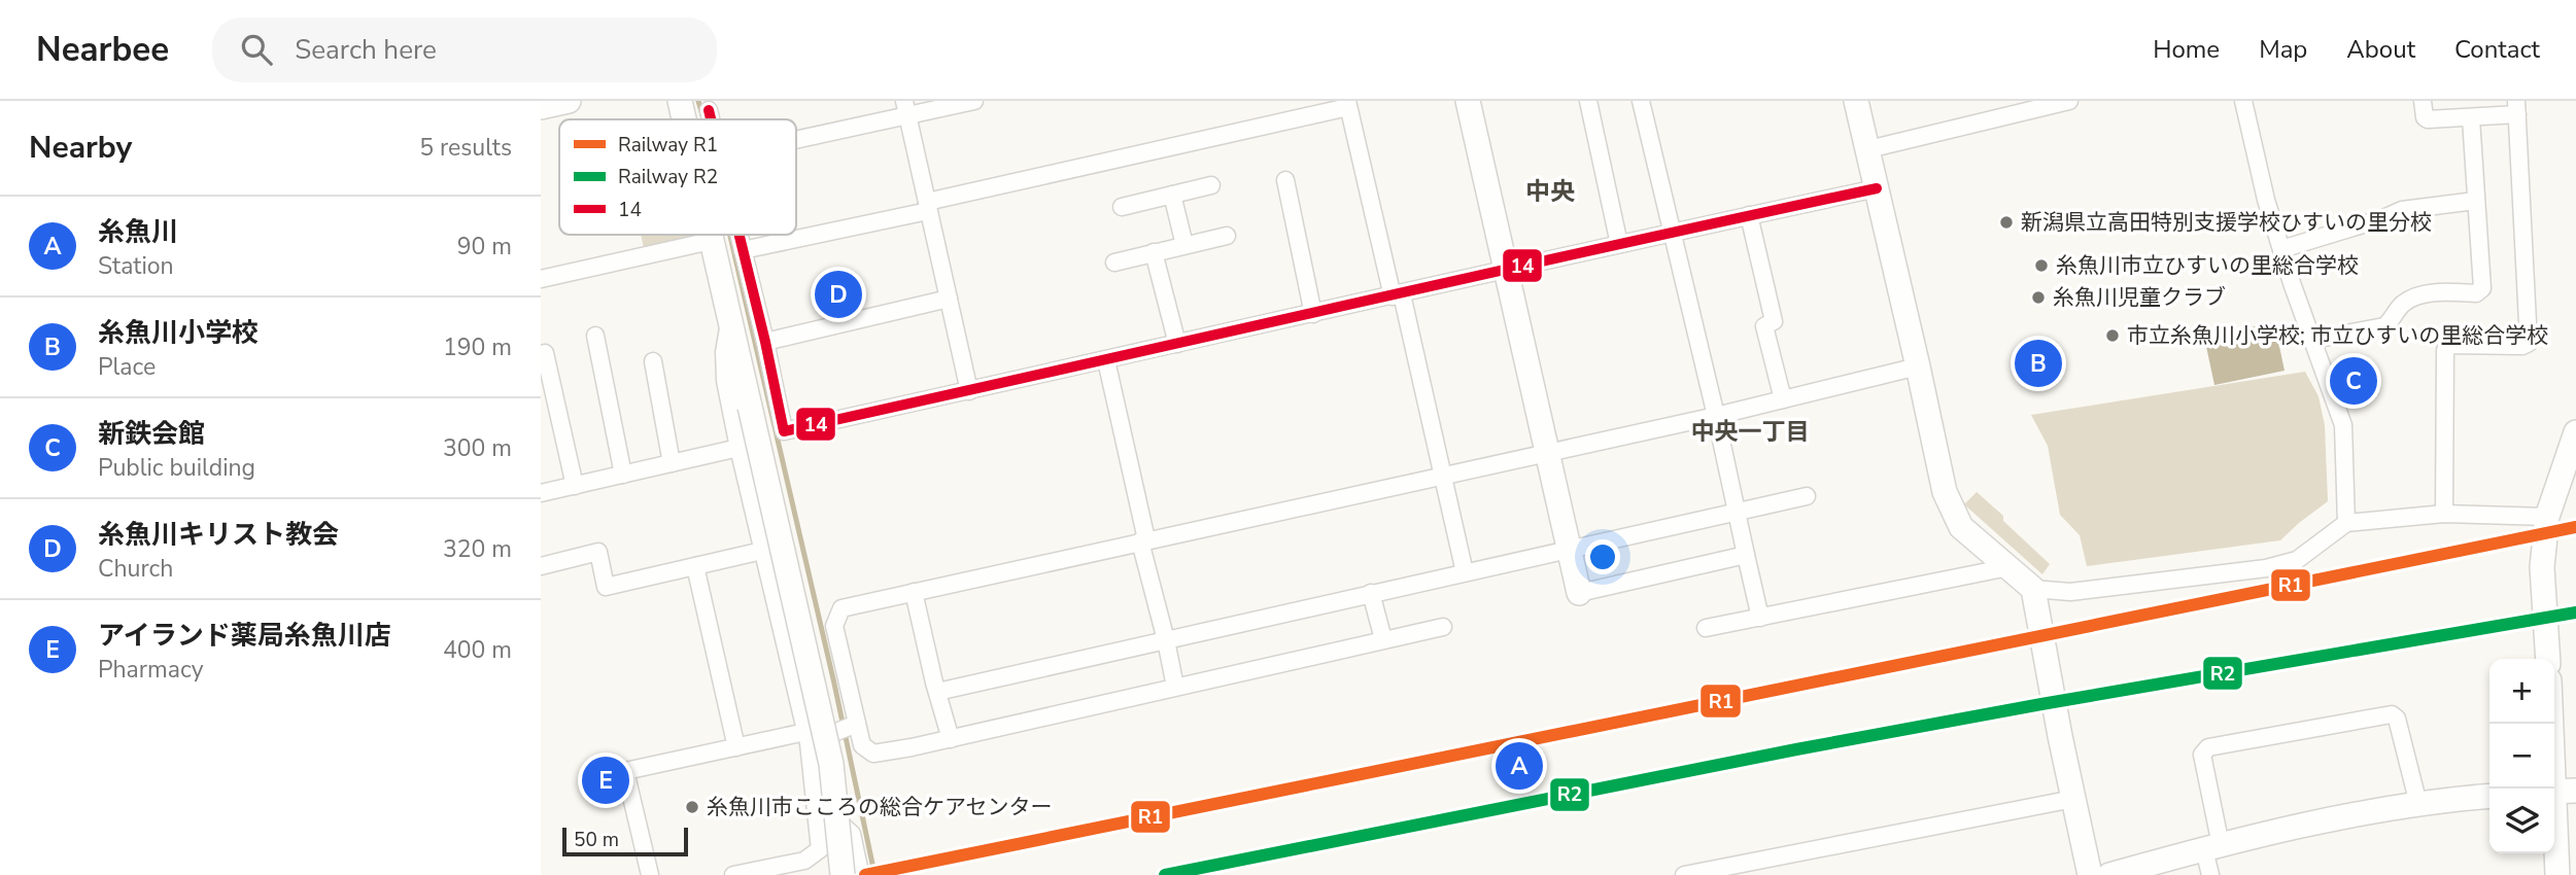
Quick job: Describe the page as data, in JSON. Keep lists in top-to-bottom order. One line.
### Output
{"districts":["中央","中央一丁目"],"places":["新潟県立高田特別支援学校ひすいの里分校","糸魚川市立ひすいの里総合学校","糸魚川児童クラブ","市立糸魚川小学校; 市立ひすいの里総合学校","糸魚川市こころの総合ケアセンター"],"lines":["transit line 14","rail line R1","rail line R2"],"legend":["Railway R1","Railway R2","14"],"scale_bar":"50 m","page":{"header":"Nearbee","search":"Search here","nav":["Home","Map","About","Contact"],"heading":["Nearby","5 results"],"list":[{"mark":"A","name":"糸魚川","note":"Station","value":"90 m"},{"mark":"B","name":"糸魚川小学校","note":"Place","value":"190 m"},{"mark":"C","name":"新鉄会館","note":"Public building","value":"300 m"},{"mark":"D","name":"糸魚川キリスト教会","note":"Church","value":"320 m"},{"mark":"E","name":"アイランド薬局糸魚川店","note":"Pharmacy","value":"400 m"}],"pins":["D","B","C","A","E"],"map_buttons":["+","−"],"scale":"50 m"}}
